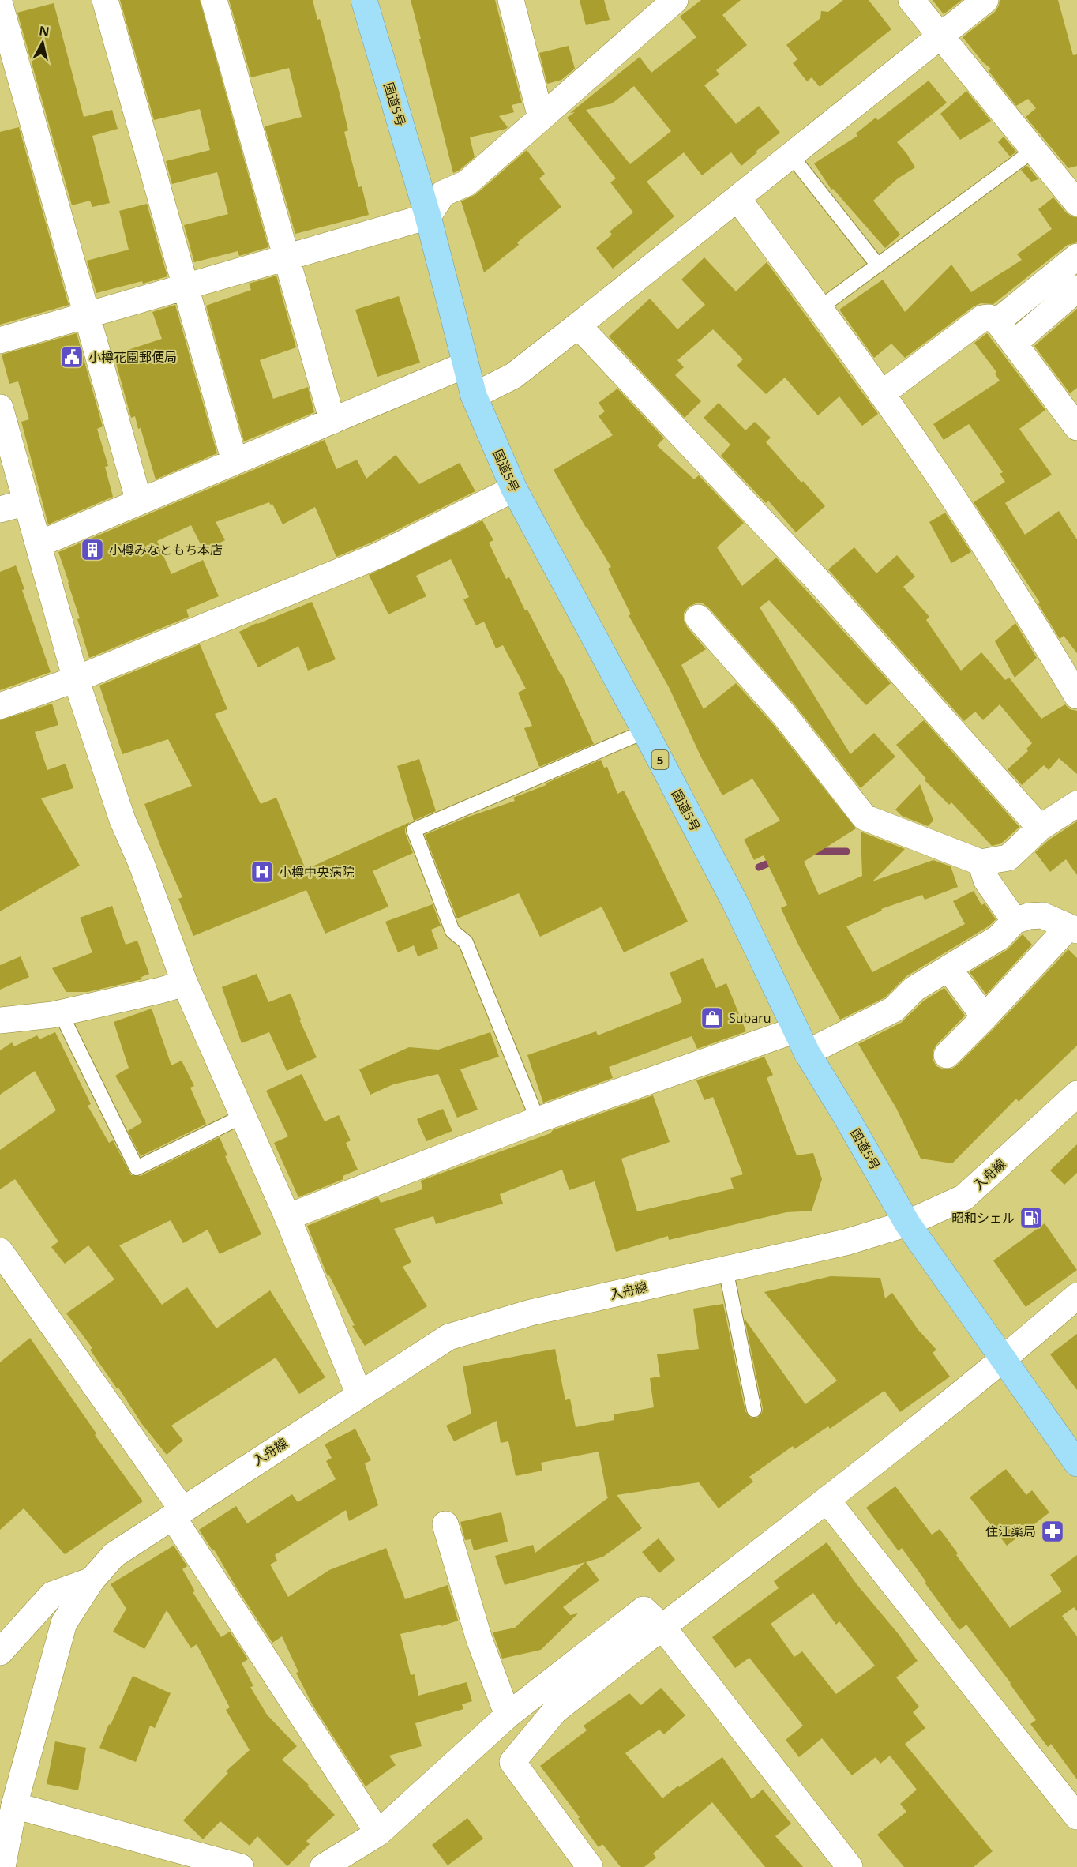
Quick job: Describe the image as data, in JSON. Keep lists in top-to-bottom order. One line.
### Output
{"streets":{"highway":["国道5号","5"],"street":["入舟線"]},"crossings":[["国道5号","入舟線"]],"places":{"public building":["小樽花園郵便局"],"building":["小樽みなともち本店"],"hospital":["小樽中央病院"],"shop":["Subaru"],"fuel station":["昭和シェル"],"pharmacy":["住江薬局"]},"north":"top"}
